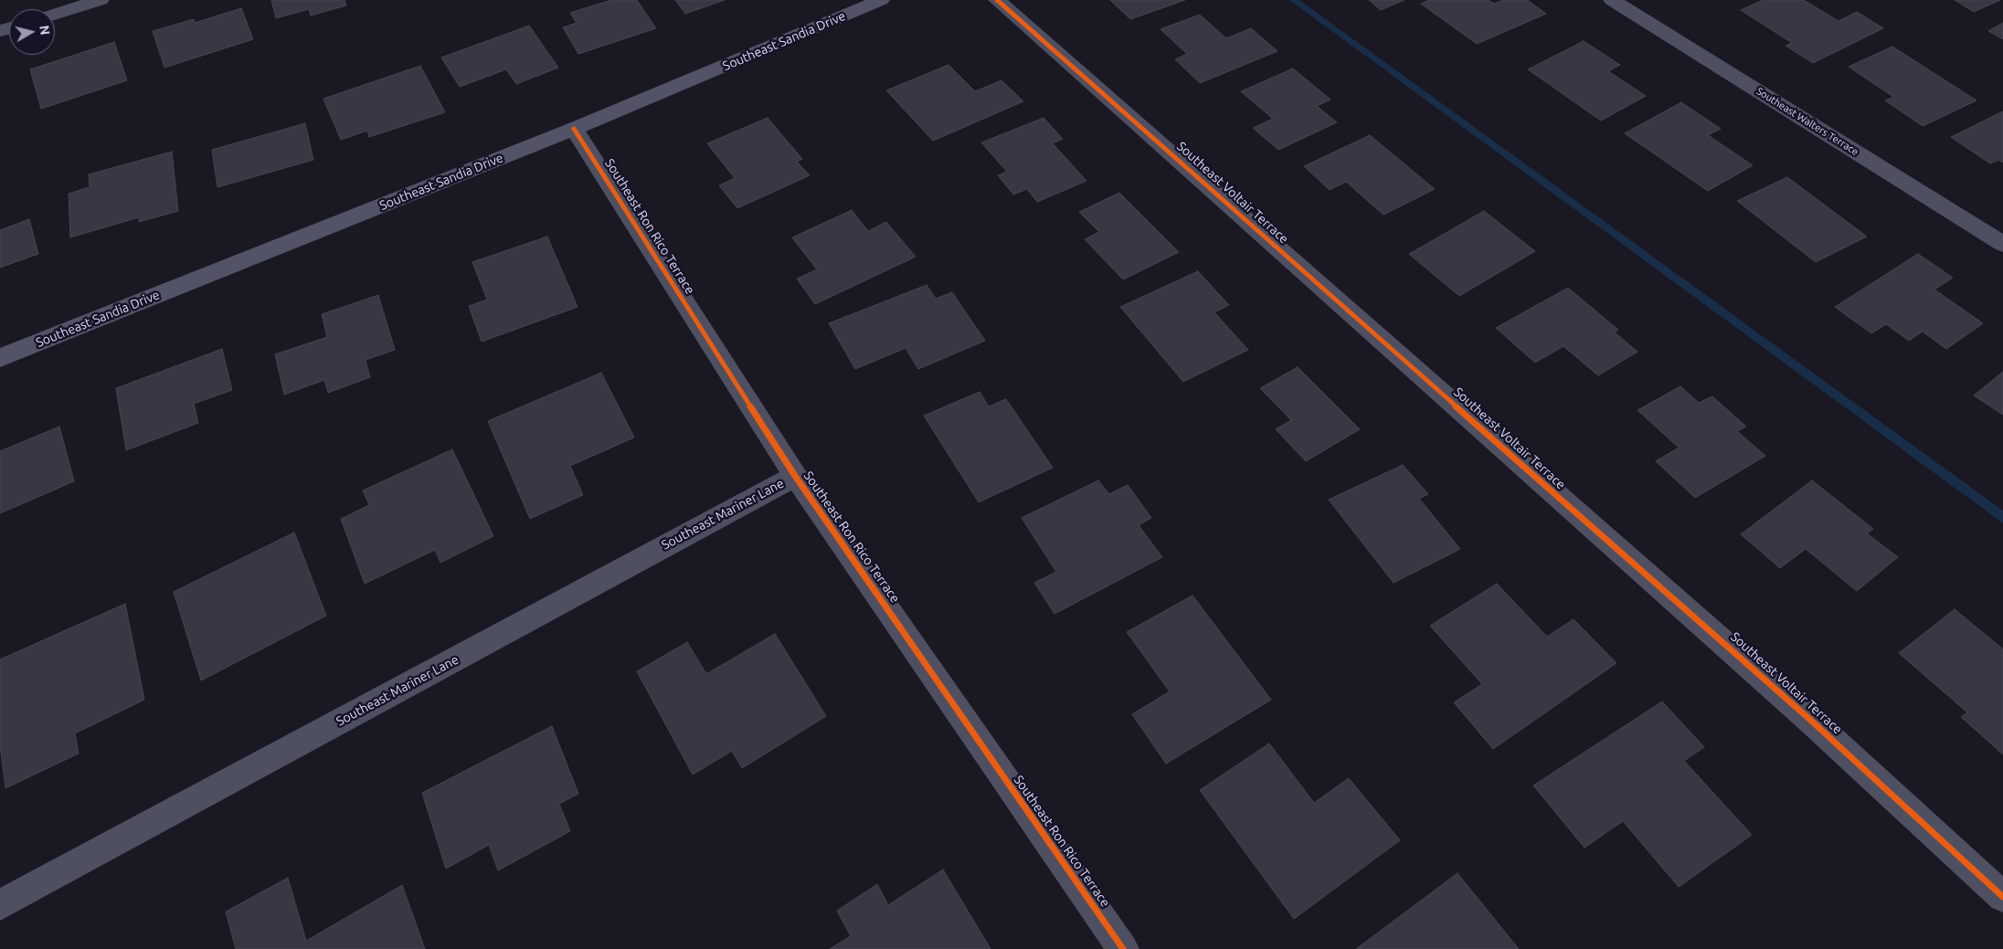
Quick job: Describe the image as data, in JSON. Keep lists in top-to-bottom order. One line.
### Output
{"streets":{"street":["Southeast Sandia Drive","Southeast Walters Terrace","Southeast Voltair Terrace","Southeast Ron Rico Terrace","Southeast Mariner Lane"]},"crossings":[["Southeast Sandia Drive","Southeast Ron Rico Terrace"],["Southeast Ron Rico Terrace","Southeast Mariner Lane"]],"north":"right"}
